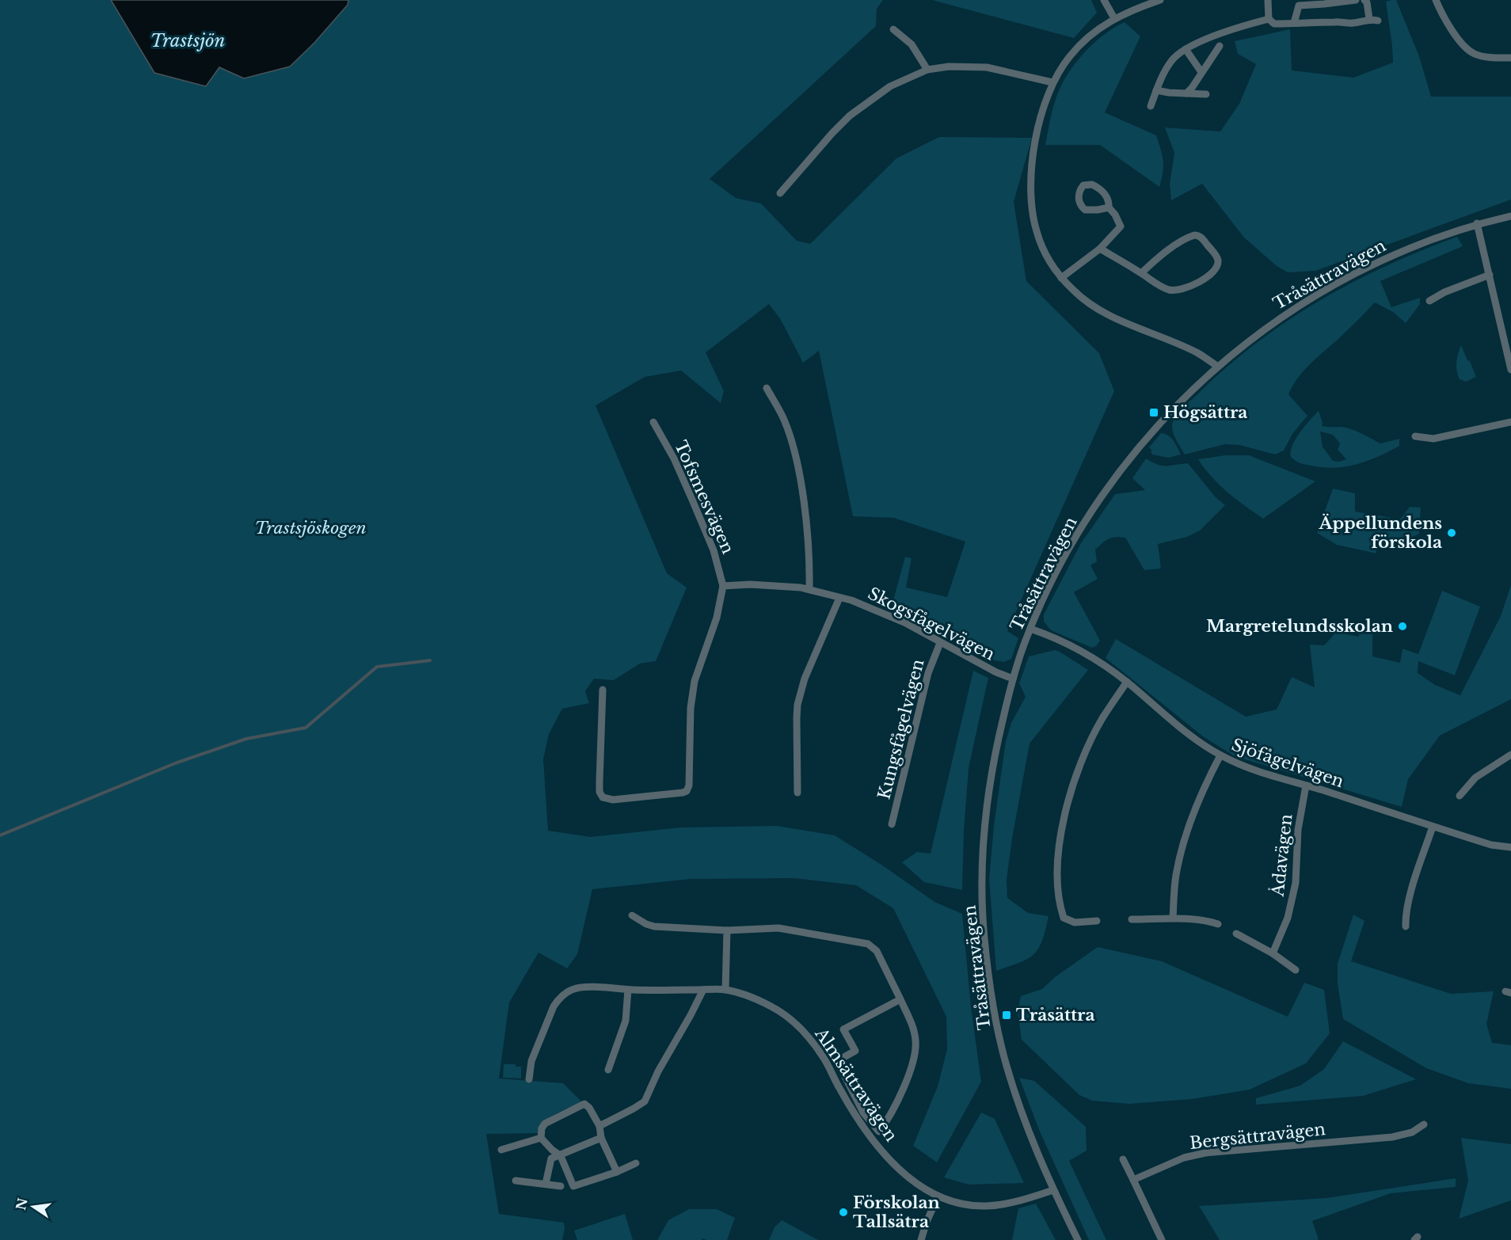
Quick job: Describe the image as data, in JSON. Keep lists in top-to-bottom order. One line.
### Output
{"streets":{"street":["Tråsättravägen","Tofsmesvägen","Skogsfågelvägen","Kungsfågelvägen","Sjöfågelvägen","Ådavägen","Almsättravägen","Bergsättravägen"]},"crossings":[["Tråsättravägen","Skogsfågelvägen"],["Tråsättravägen","Sjöfågelvägen"],["Tråsättravägen","Almsättravägen"],["Tofsmesvägen","Skogsfågelvägen"],["Skogsfågelvägen","Kungsfågelvägen"],["Sjöfågelvägen","Ådavägen"]],"water":["Trastsjön"],"parks":["Trastsjöskogen"],"places":{"transit":["Högsättra","Tråsättra"],"other":["Äppellundens förskola","Margretelundsskolan","Förskolan Tallsätra"]},"north":"left"}
